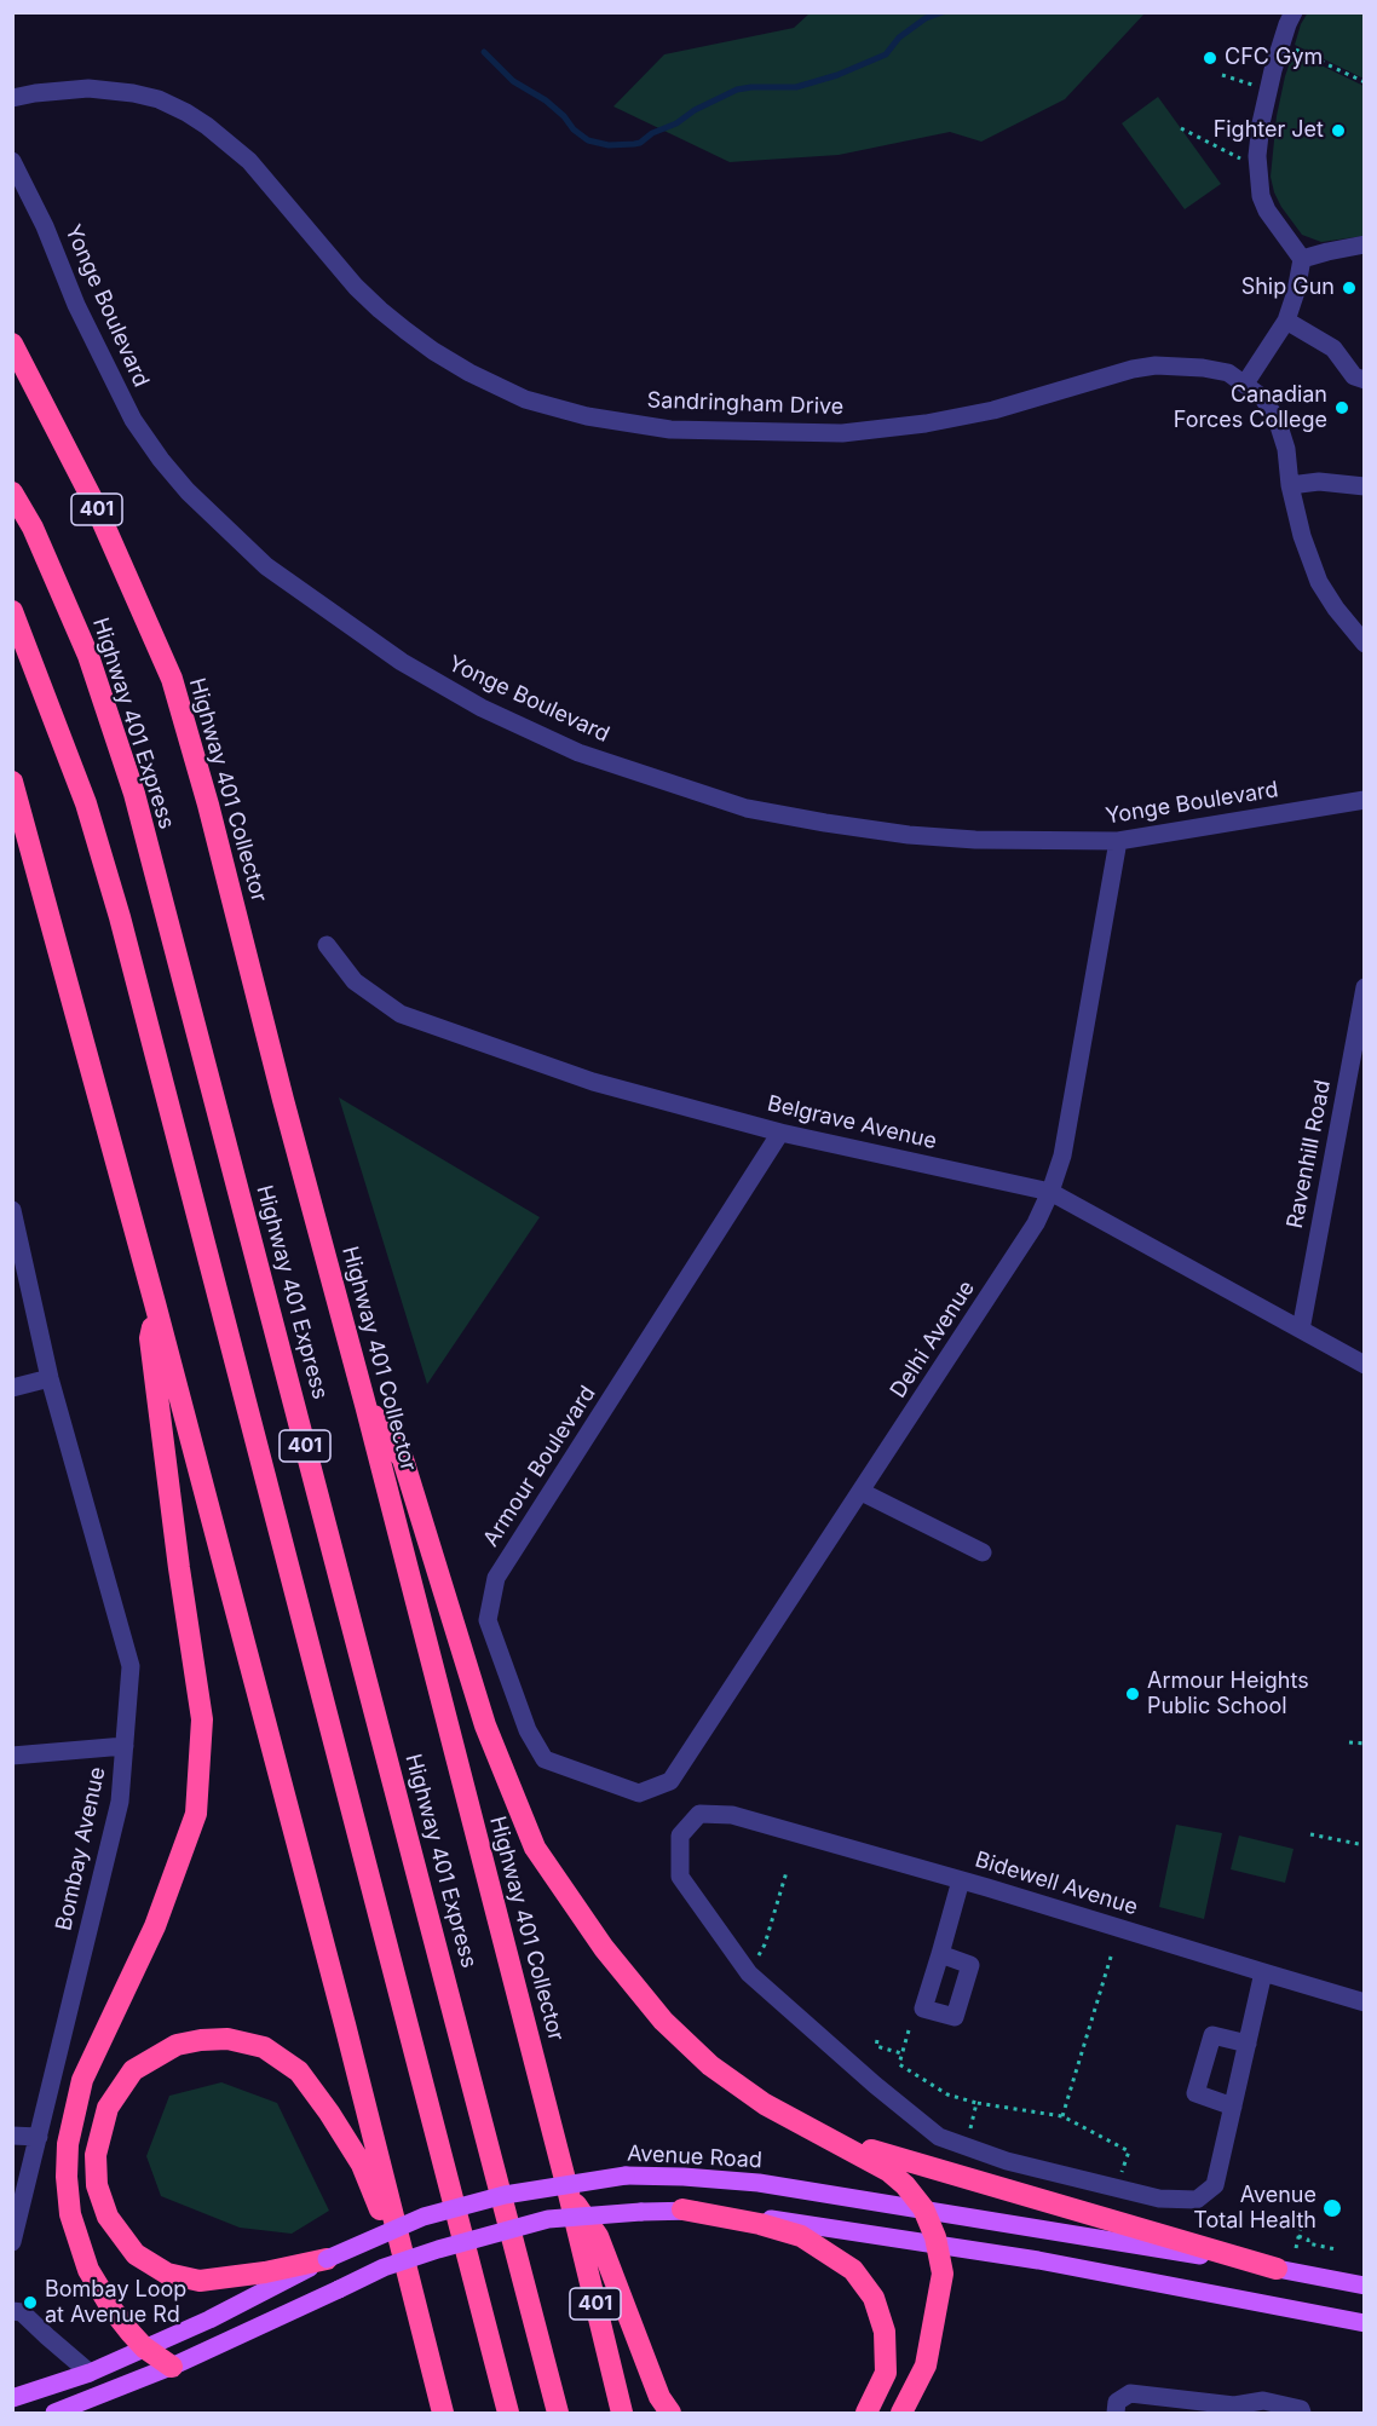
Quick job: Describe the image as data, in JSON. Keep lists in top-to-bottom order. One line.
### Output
{"streets":{"highway":["401","Highway 401 Express","Highway 401 Collector"],"main road":["Avenue Road"],"street":["Yonge Boulevard","Sandringham Drive","Belgrave Avenue","Ravenhill Road","Delhi Avenue","Armour Boulevard","Bombay Avenue","Bidewell Avenue"]},"crossings":[["Yonge Boulevard","Delhi Avenue"],["Belgrave Avenue","Ravenhill Road"],["Belgrave Avenue","Delhi Avenue"],["Belgrave Avenue","Armour Boulevard"],["Delhi Avenue","Armour Boulevard"]],"places":["CFC Gym","Fighter Jet","Ship Gun","Canadian Forces College","Armour Heights Public School","Avenue Total Health","Bombay Loop at Avenue Rd"]}
